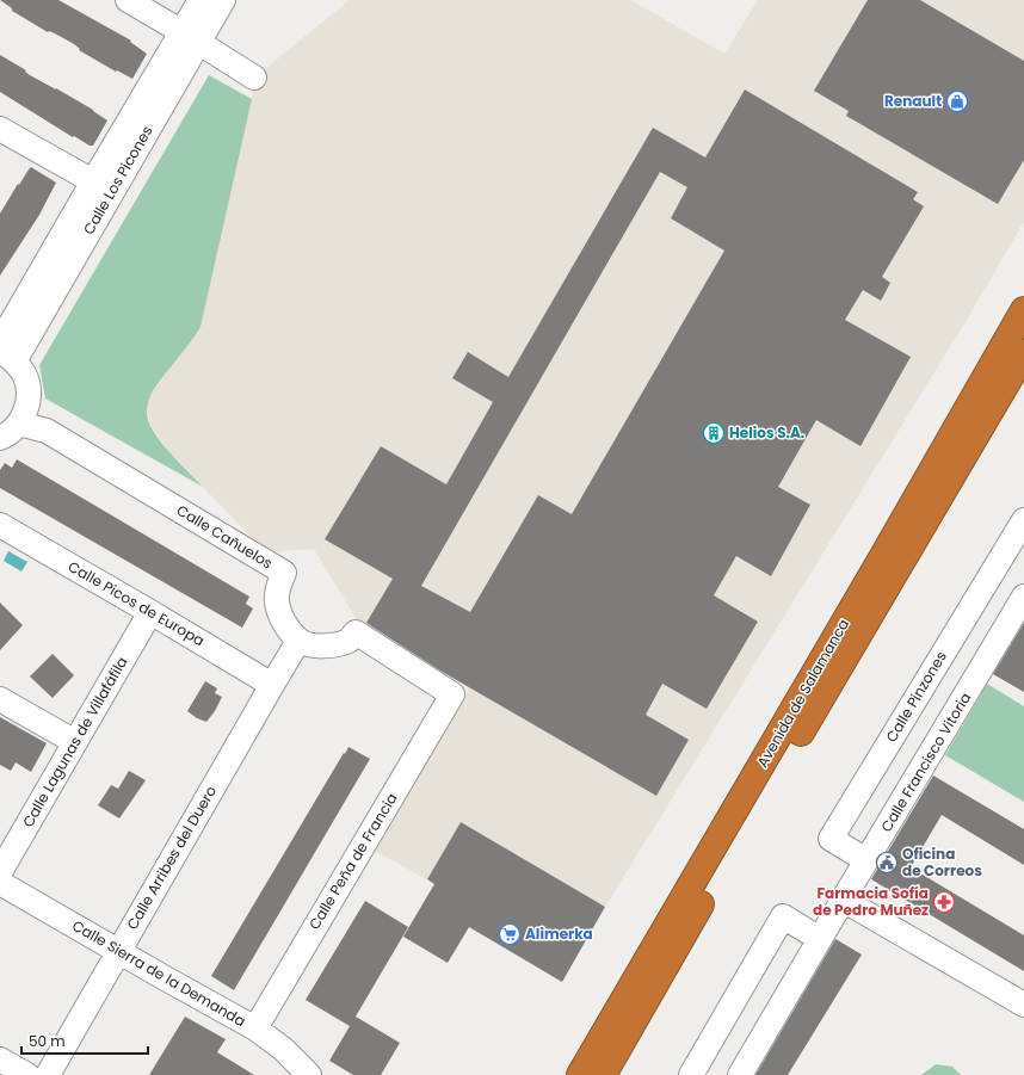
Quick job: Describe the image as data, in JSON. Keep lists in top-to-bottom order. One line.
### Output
{"streets":{"highway":["Avenida de Salamanca"],"street":["Calle Los Picones","Calle Cañuelos","Calle Picos de Europa","Calle Pinzones","Calle Lagunas de Villafáfila","Calle Francisco Vitoria","Calle Arribes del Duero","Calle Peña de Francia","Calle Sierra de la Demanda"]},"crossings":[["Calle Cañuelos","Calle Arribes del Duero"],["Calle Cañuelos","Calle Peña de Francia"],["Calle Picos de Europa","Calle Lagunas de Villafáfila"],["Calle Picos de Europa","Calle Arribes del Duero"],["Calle Pinzones","Calle Francisco Vitoria"],["Calle Arribes del Duero","Calle Peña de Francia"],["Calle Arribes del Duero","Calle Sierra de la Demanda"],["Calle Peña de Francia","Calle Sierra de la Demanda"]],"places":{"shop":["Renault"],"building":["Helios S.A."],"public building":["Oficina de Correos"],"pharmacy":["Farmacia Sofía de Pedro Muñez"],"supermarket":["Alimerka"]},"scale_bar":"50 m"}
